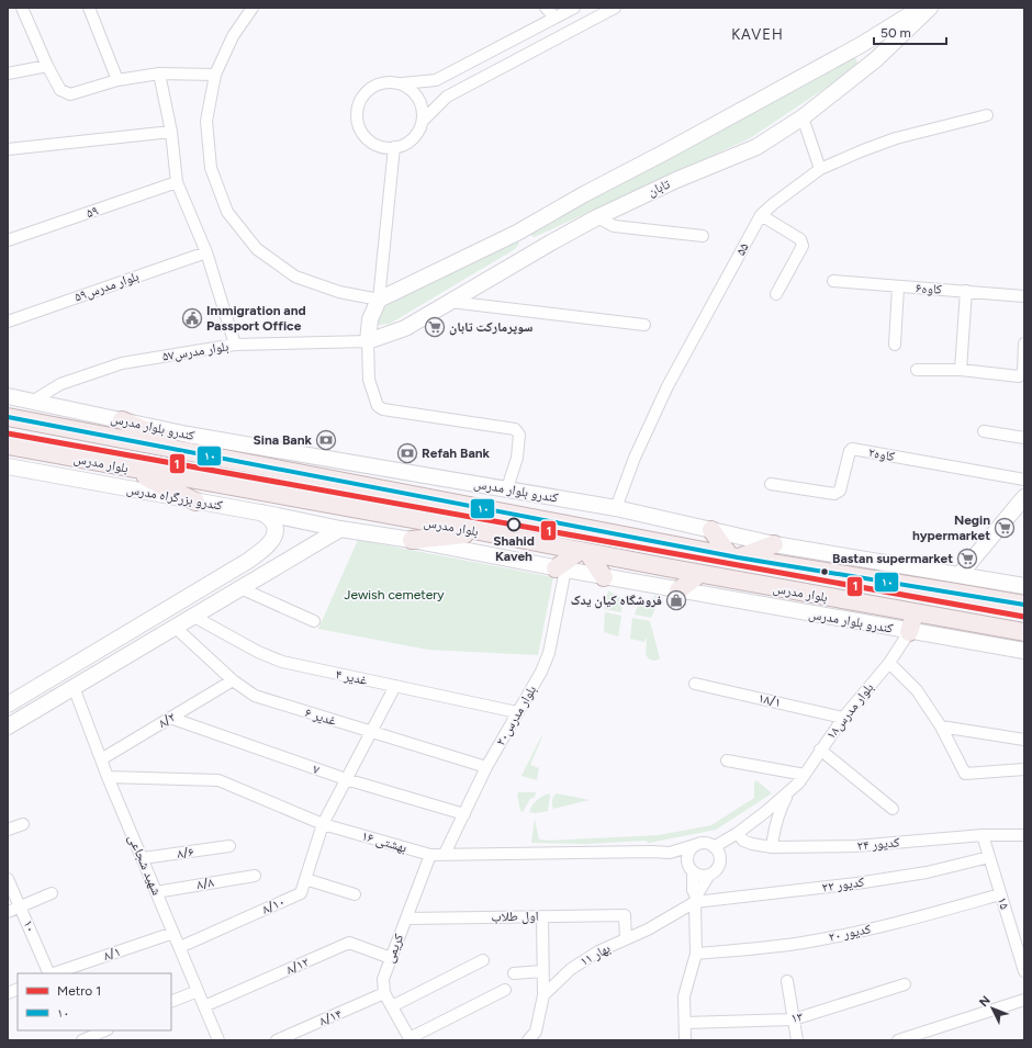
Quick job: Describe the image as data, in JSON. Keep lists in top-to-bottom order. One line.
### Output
{"streets":{"main road":["بلوار مدرس"],"street":["تابان","۵۹","۵۵","بلوار مدرس۵۹","کاوه۶","بلوار مدرس۵۷","کندرو بلوار مدرس","کاوه۲","کندرو بزرگراه مدرس","غدیر ۴","۱۸/۱","بلوار مدرس۱۸","بلوار مدرس۲۰","غدیر ۶","۸/۲","۷","۱۶ بهشتی","کدیور ۲۴","۸/۶","شهید شجاعی","۸/۸","کدیور ۲۲","۱۵","۸/۱۰","اول طلاب","۱۰","کدیور ۲۰","کریمی","۸/۱","بهار ۱۱","۸/۱۲","۸/۱۴","۱۳"]},"crossings":[["تابان","بلوار مدرس۵۷"],["۵۵","کندرو بلوار مدرس"],["بلوار مدرس۵۷","کندرو بلوار مدرس"],["کندرو بلوار مدرس","کندرو بزرگراه مدرس"],["کندرو بلوار مدرس","بلوار مدرس۱۸"],["کندرو بلوار مدرس","بلوار مدرس۲۰"],["غدیر ۴","بلوار مدرس۲۰"],["غدیر ۴","۸/۱۰"],["۱۸/۱","بلوار مدرس۱۸"],["بلوار مدرس۲۰","غدیر ۶"],["بلوار مدرس۲۰","۷"],["بلوار مدرس۲۰","۱۶ بهشتی"],["غدیر ۶","۸/۲"],["غدیر ۶","۸/۱۰"],["۸/۲","۷"],["۸/۲","شهید شجاعی"],["۷","۸/۱۰"],["۱۶ بهشتی","شهید شجاعی"],["۱۶ بهشتی","۸/۱۰"],["۱۶ بهشتی","کریمی"],["کدیور ۲۴","۱۵"],["۸/۶","شهید شجاعی"],["شهید شجاعی","۸/۸"],["شهید شجاعی","۸/۱۰"],["شهید شجاعی","۸/۱"],["شهید شجاعی","۸/۱۲"],["کدیور ۲۲","۱۵"],["کدیور ۲۲","بهار ۱۱"],["۱۵","کدیور ۲۰"],["اول طلاب","کریمی"],["اول طلاب","بهار ۱۱"],["کریمی","۸/۱۲"],["کریمی","۸/۱۴"]],"districts":["KAVEH"],"parks":["Jewish cemetery"],"places":{"public building":["Immigration and Passport Office"],"supermarket":["سوپرمارکت تابان","Negin hypermarket","Bastan supermarket"],"bank":["Sina Bank","Refah Bank"],"other":["Shahid Kaveh"],"shop":["فروشگاه کیان یدک"]},"lines":["transit line ۱۰","metro line 1"],"legend":["Metro 1","۱۰"],"scale_bar":"50 m","north":"top left"}
